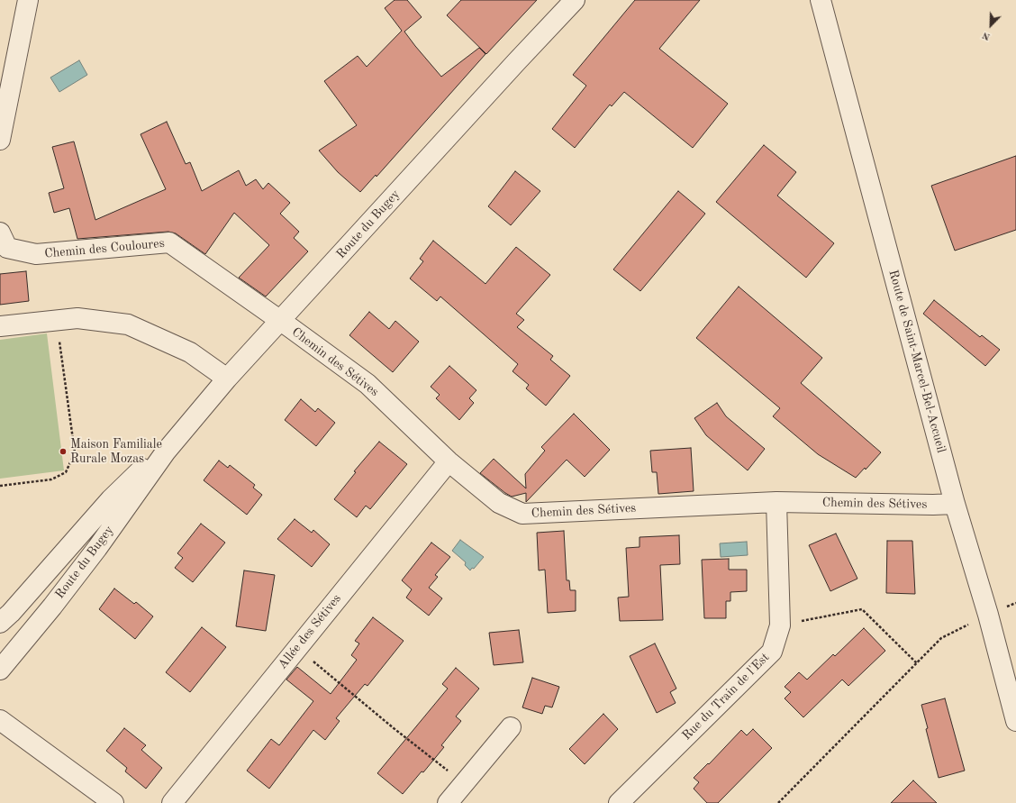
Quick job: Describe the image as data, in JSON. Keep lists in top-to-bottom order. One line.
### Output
{"streets":{"street":["Route du Bugey","Chemin des Couloures","Route de Saint-Marcel-Bel-Accueil","Chemin des Sétives","Allée des Sétives","Rue du Train de l'Est"]},"crossings":[["Route du Bugey","Chemin des Couloures"],["Route du Bugey","Chemin des Sétives"],["Chemin des Couloures","Chemin des Sétives"],["Route de Saint-Marcel-Bel-Accueil","Chemin des Sétives"],["Chemin des Sétives","Allée des Sétives"],["Chemin des Sétives","Rue du Train de l'Est"]],"places":["Maison Familiale Rurale Mozas"],"north":"bottom left"}
